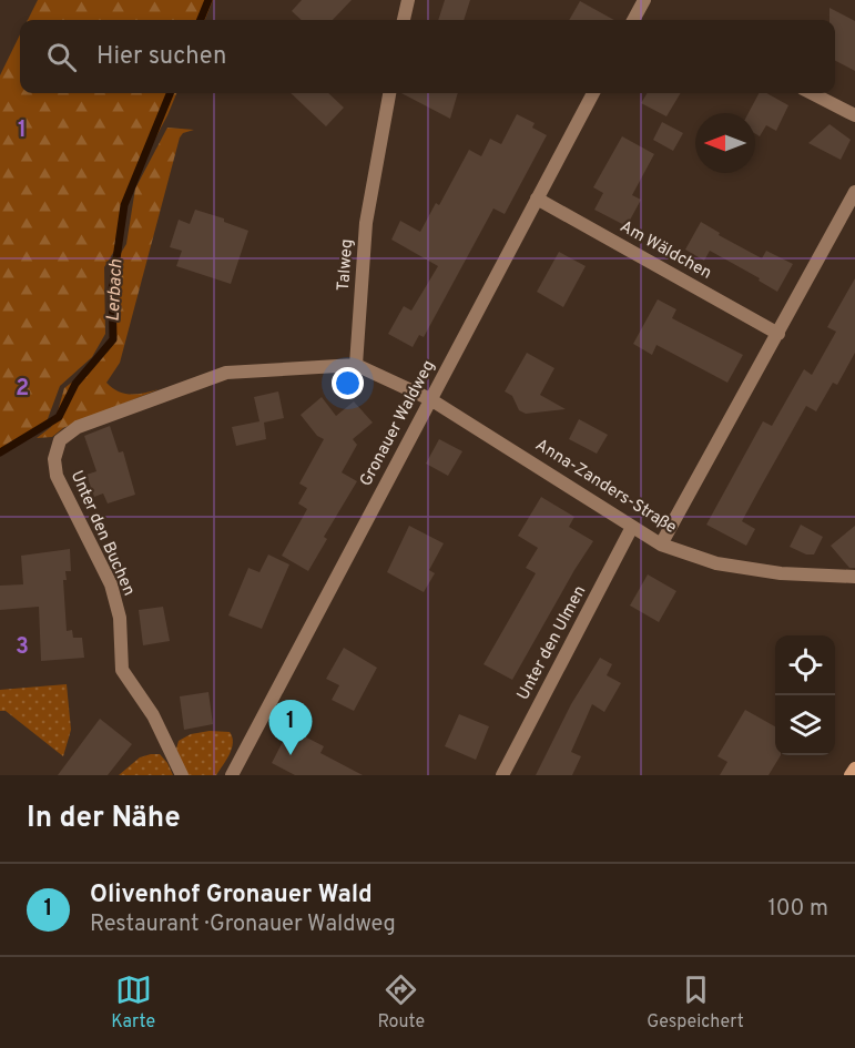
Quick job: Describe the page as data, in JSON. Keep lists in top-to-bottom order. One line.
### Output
{"streets":{"street":["Am Wäldchen","Talweg","Gronauer Waldweg","Anna-Zanders-Straße","Unter den Buchen","Unter den Ulmen"]},"crossings":[["Am Wäldchen","Gronauer Waldweg"],["Talweg","Unter den Buchen"],["Gronauer Waldweg","Anna-Zanders-Straße"],["Anna-Zanders-Straße","Unter den Ulmen"]],"water":["Lerbach"],"north":"left","page":{"search":"Hier suchen","pins":"1","heading":"In der Nähe","list":[{"mark":"1","name":"Olivenhof Gronauer Wald","note":"Restaurant · Gronauer Waldweg","value":"100 m"}],"nav":["Karte","Route","Gespeichert"]},"grid":{"rows":["1","2","3"]}}
